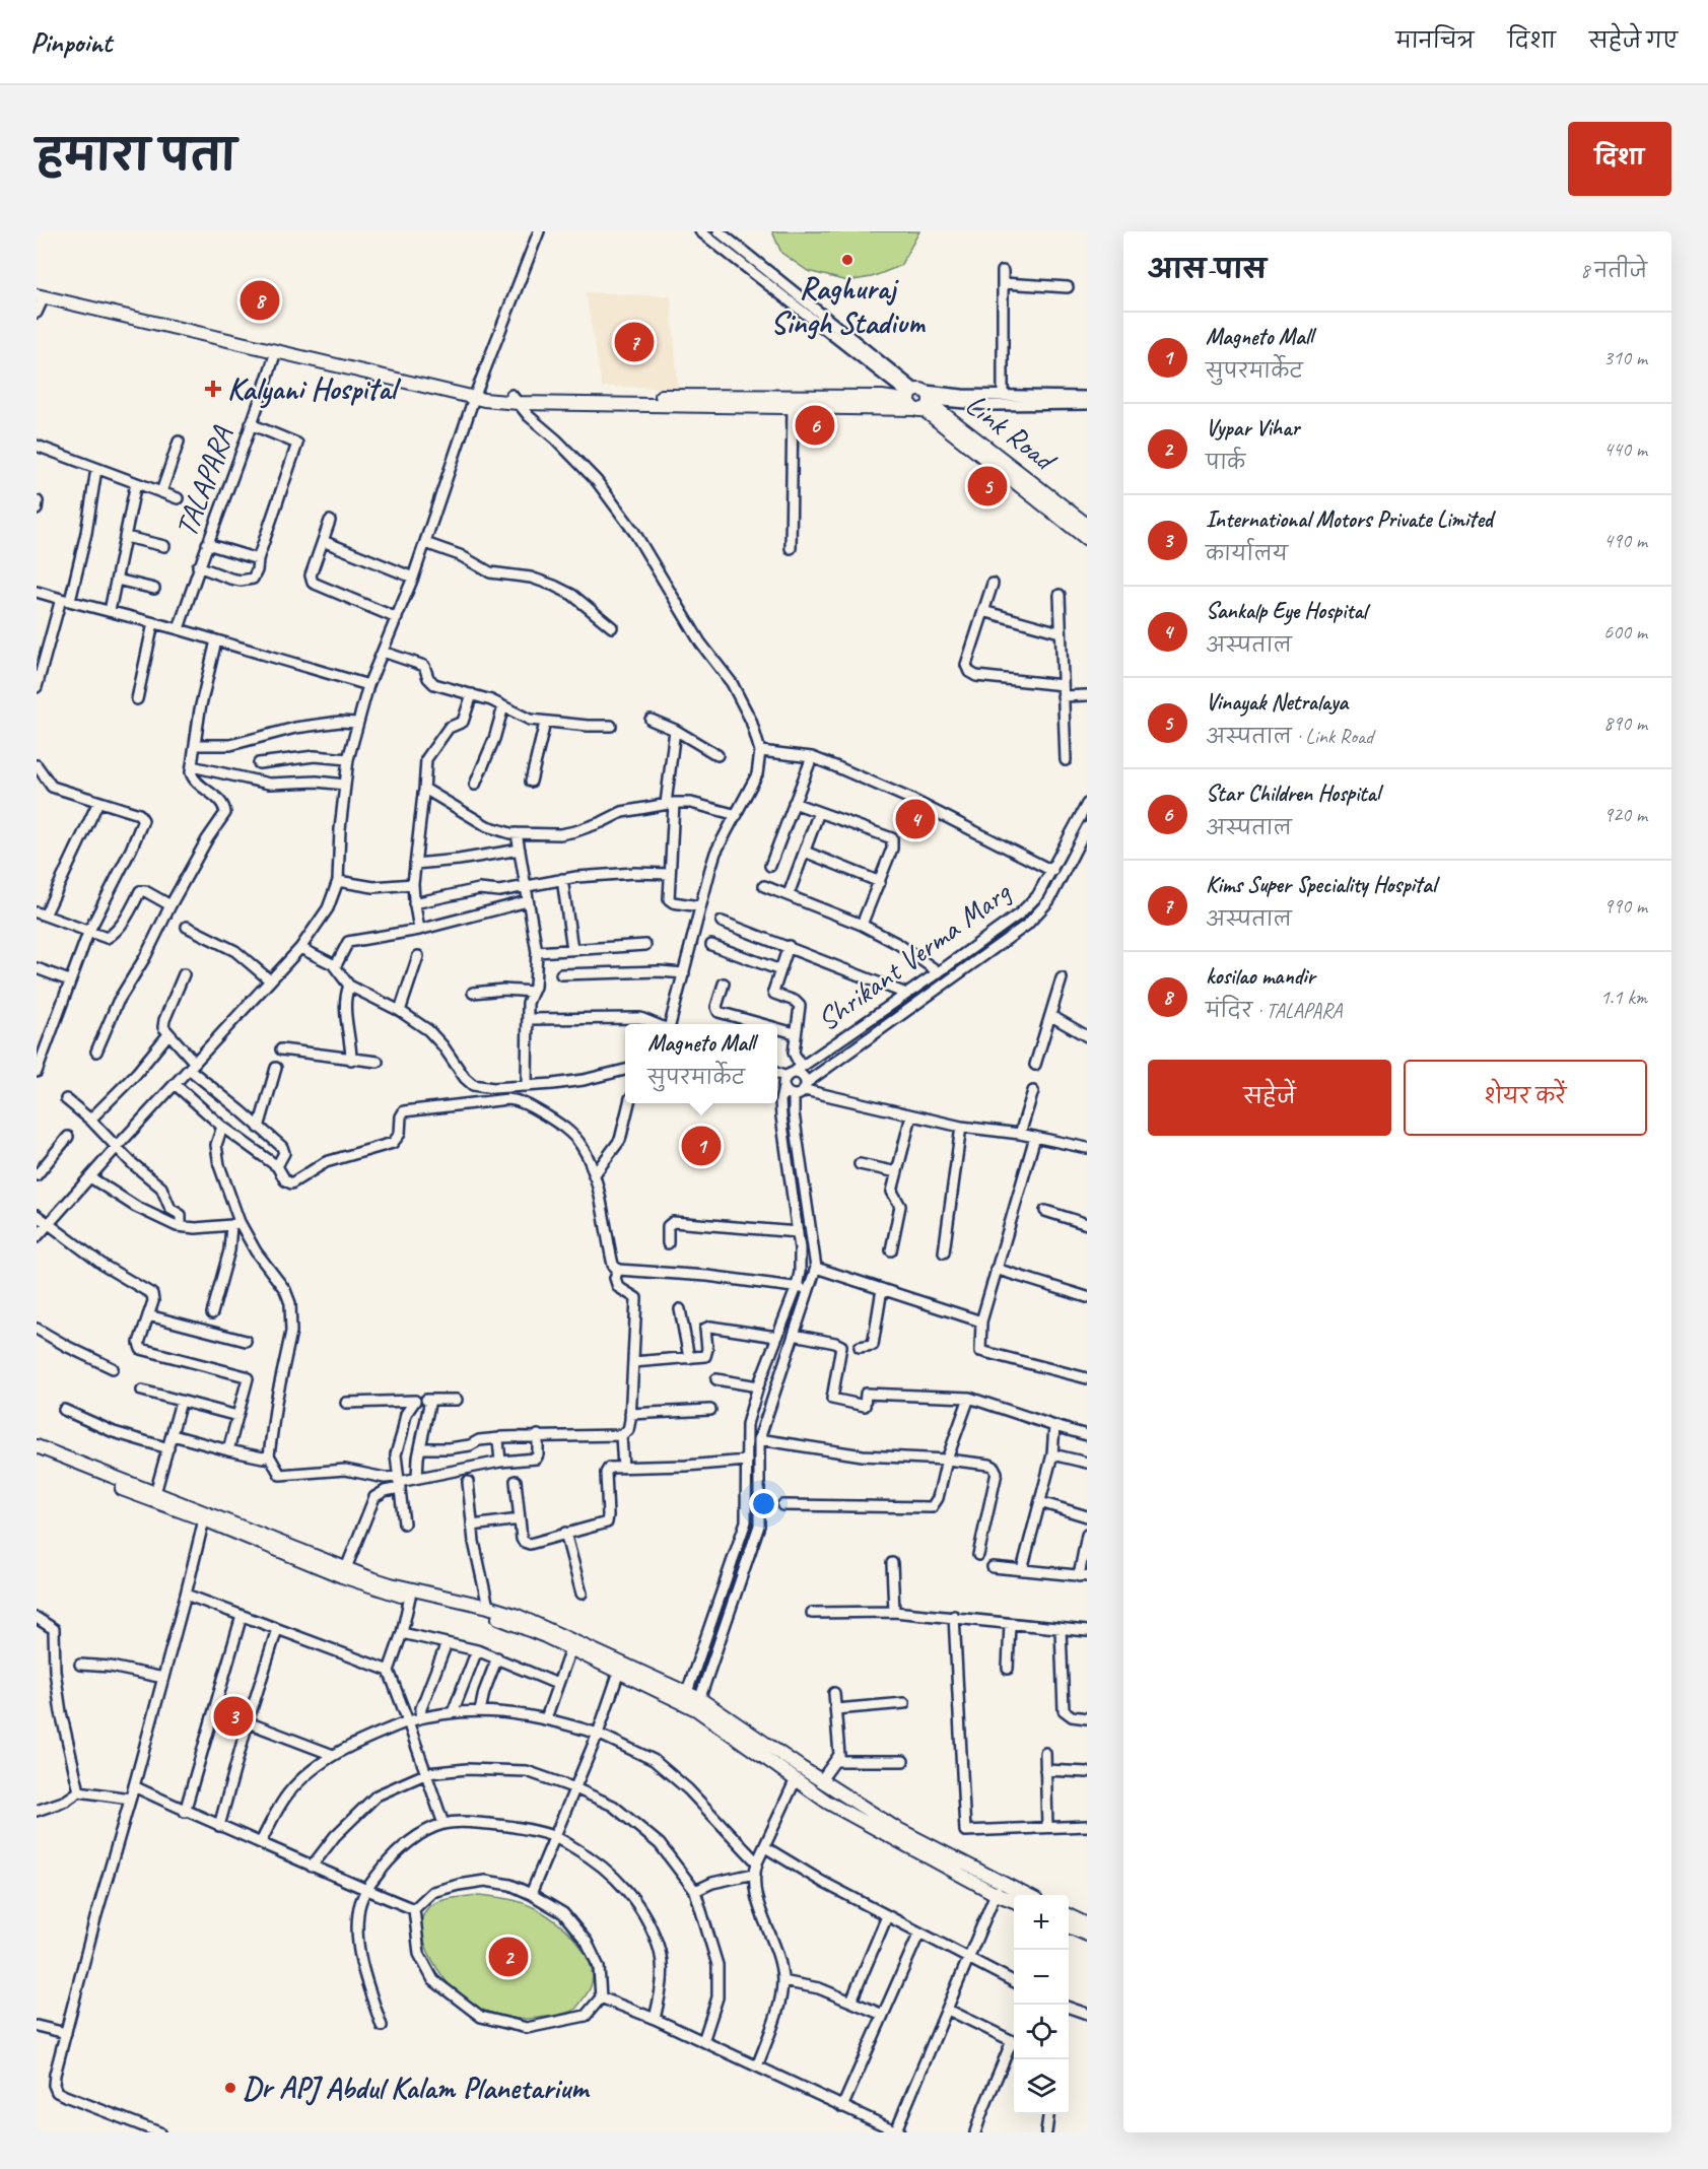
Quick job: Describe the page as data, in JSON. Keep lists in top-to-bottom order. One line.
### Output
{"streets":{"main road":["Link Road"],"street":["TALAPARA","Shrikant Verma Marg"]},"places":{"other":["Raghuraj Singh Stadium","Dr APJ Abdul Kalam Planetarium"],"health":["Kalyani Hospital"]},"page":{"header":"Pinpoint","nav":["मानचित्र","दिशा","सहेजे गए"],"title":"हमारा पता","buttons":["दिशा",["सहेजें","शेयर करें"]],"heading":["आस-पास","8 नतीजे"],"pins":["8","7","6","5","4","1","3","2"],"list":[{"mark":"1","name":"Magneto Mall","note":"सुपरमार्केट","value":"310 m"},{"mark":"2","name":"Vypar Vihar","note":"पार्क","value":"440 m"},{"mark":"3","name":"International Motors Private Limited","note":"कार्यालय","value":"490 m"},{"mark":"4","name":"Sankalp Eye Hospital","note":"अस्पताल","value":"600 m"},{"mark":"5","name":"Vinayak Netralaya","note":"अस्पताल · Link Road","value":"890 m"},{"mark":"6","name":"Star Children Hospital","note":"अस्पताल","value":"920 m"},{"mark":"7","name":"Kims Super Speciality Hospital","note":"अस्पताल","value":"990 m"},{"mark":"8","name":"kosilao mandir","note":"मंदिर · TALAPARA","value":"1.1 km"}],"popup":["Magneto Mall","सुपरमार्केट"],"map_buttons":["+","−"]}}
